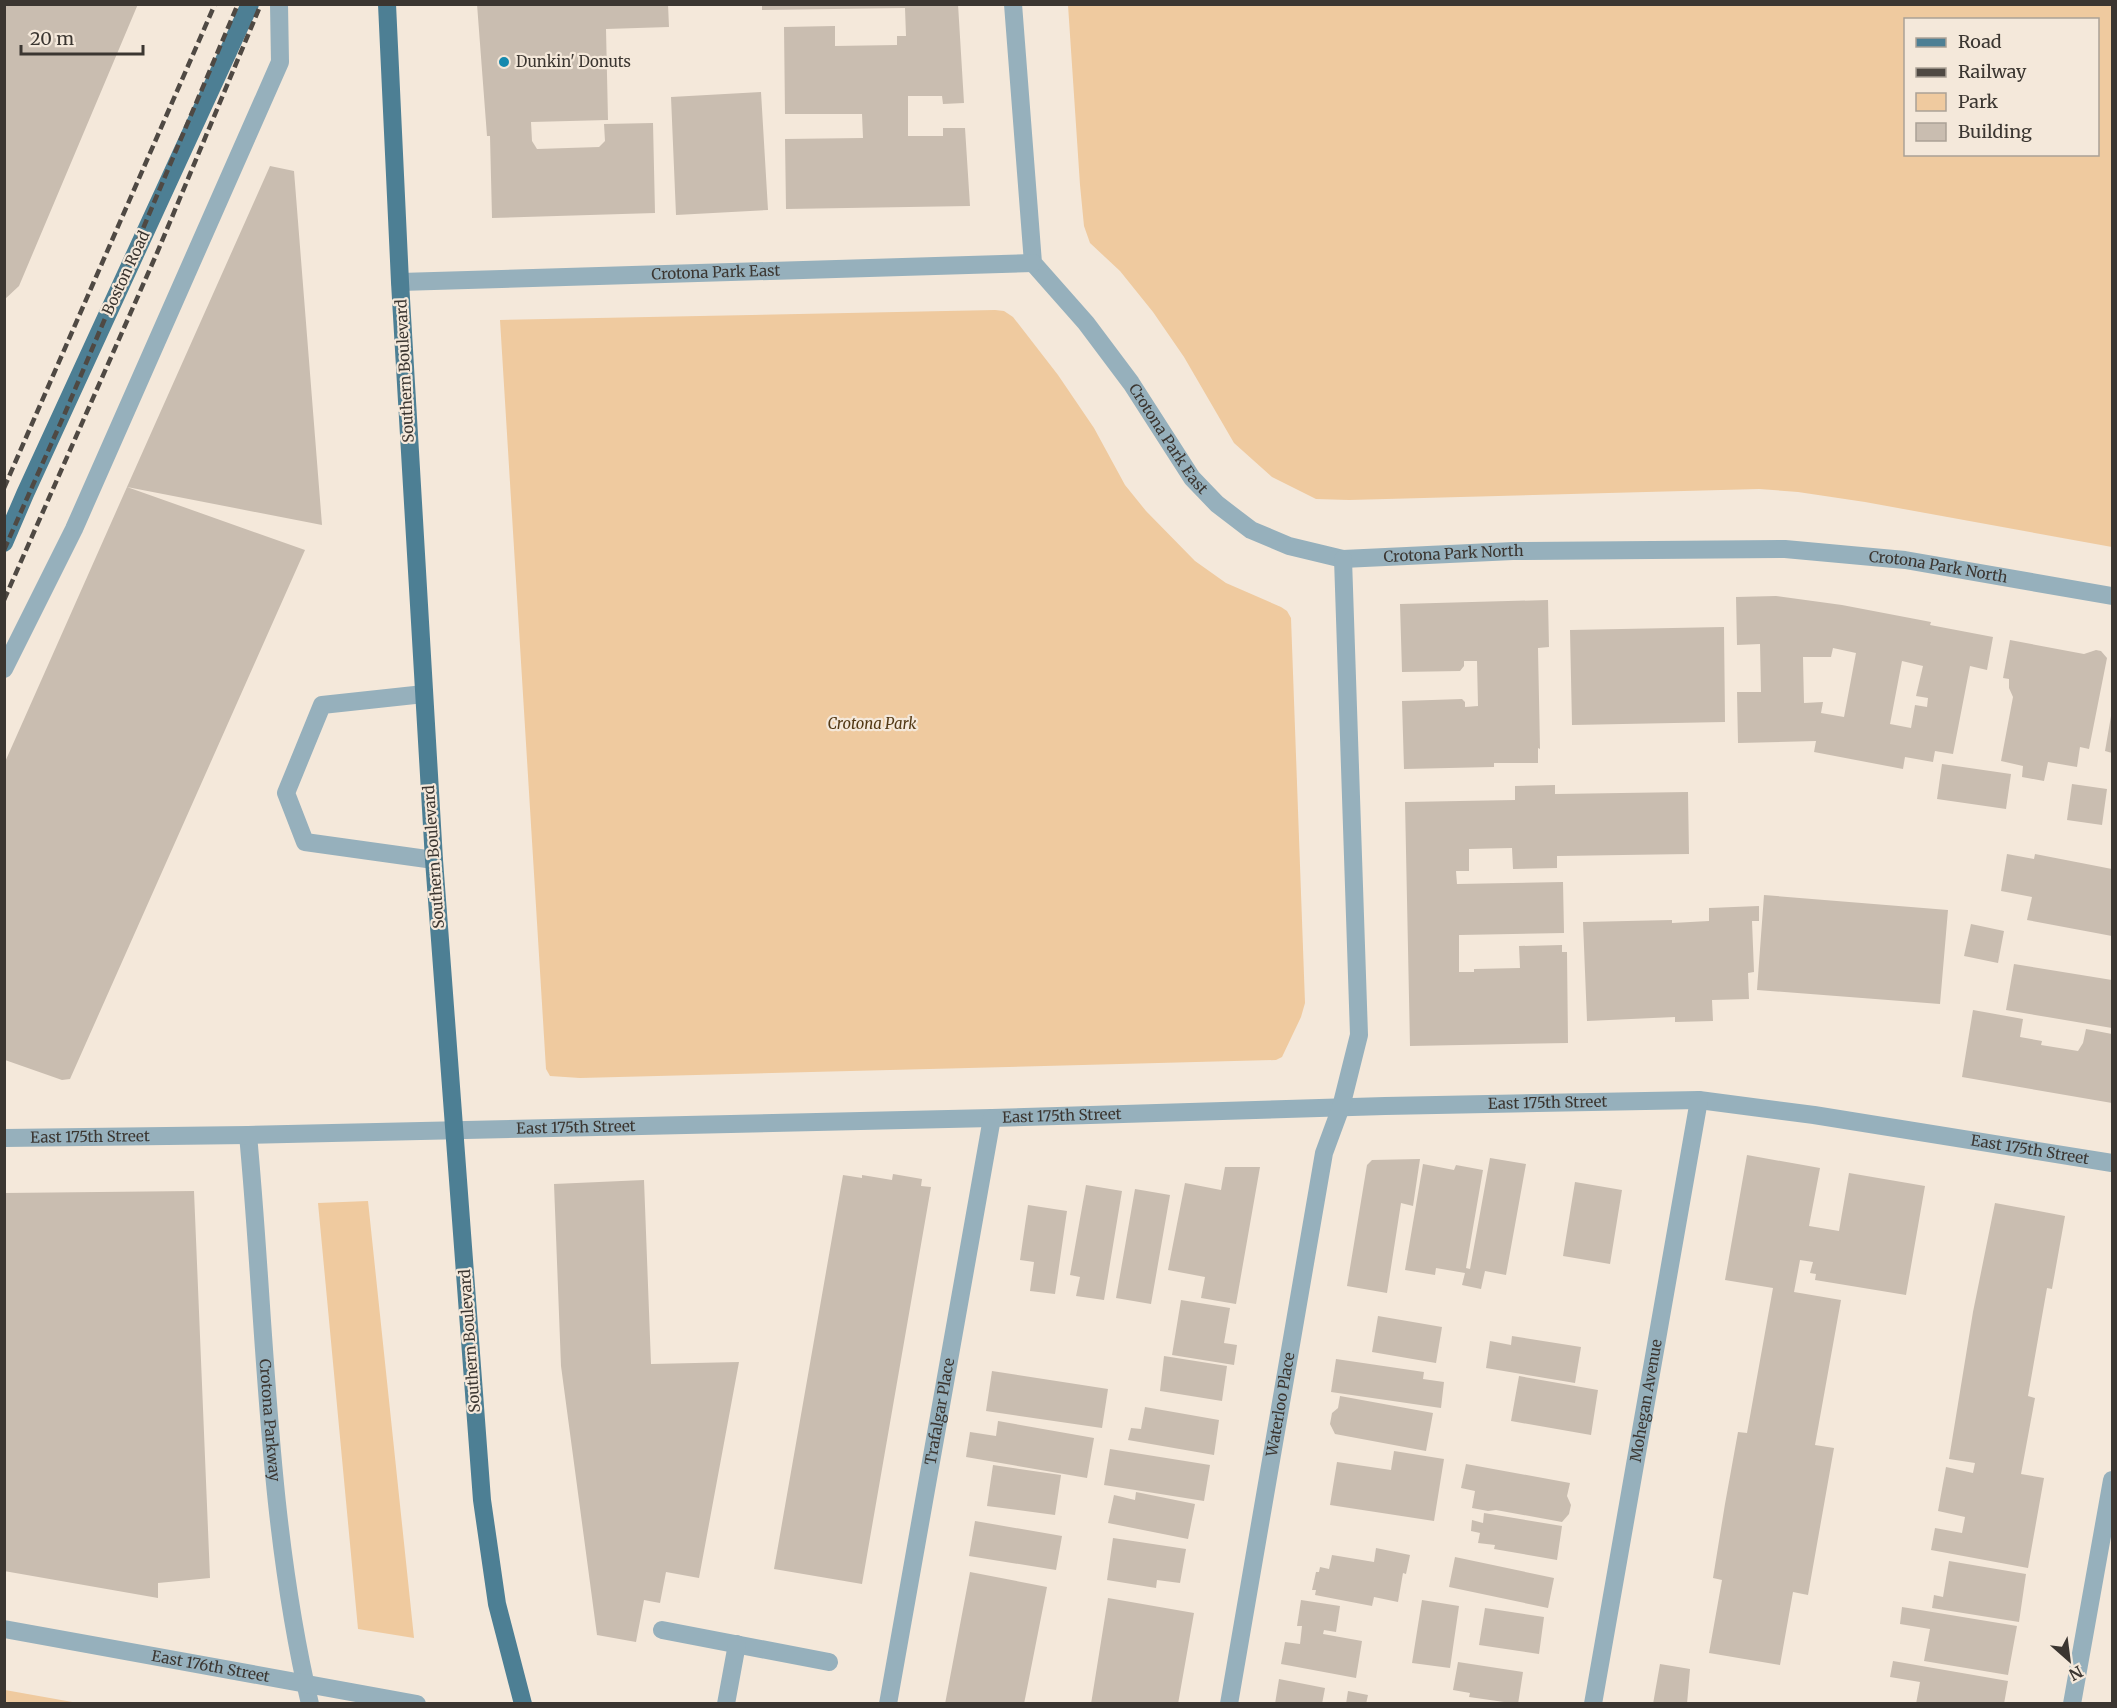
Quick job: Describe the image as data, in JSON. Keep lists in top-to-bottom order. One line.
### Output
{"streets":{"main road":["Boston Road","Southern Boulevard"],"street":["Crotona Park East","Crotona Park North","East 175th Street","Mohegan Avenue","Waterloo Place","Trafalgar Place","Crotona Parkway","East 176th Street"]},"crossings":[["Crotona Park East","Southern Boulevard"],["Crotona Park East","Crotona Park North"],["Southern Boulevard","East 175th Street"],["East 175th Street","Mohegan Avenue"],["East 175th Street","Waterloo Place"],["East 175th Street","Trafalgar Place"],["East 175th Street","Crotona Parkway"],["Crotona Parkway","East 176th Street"]],"parks":["Crotona Park"],"places":["Dunkin' Donuts"],"legend":["Road","Railway","Park","Building"],"scale_bar":"20 m","north":"bottom right"}
